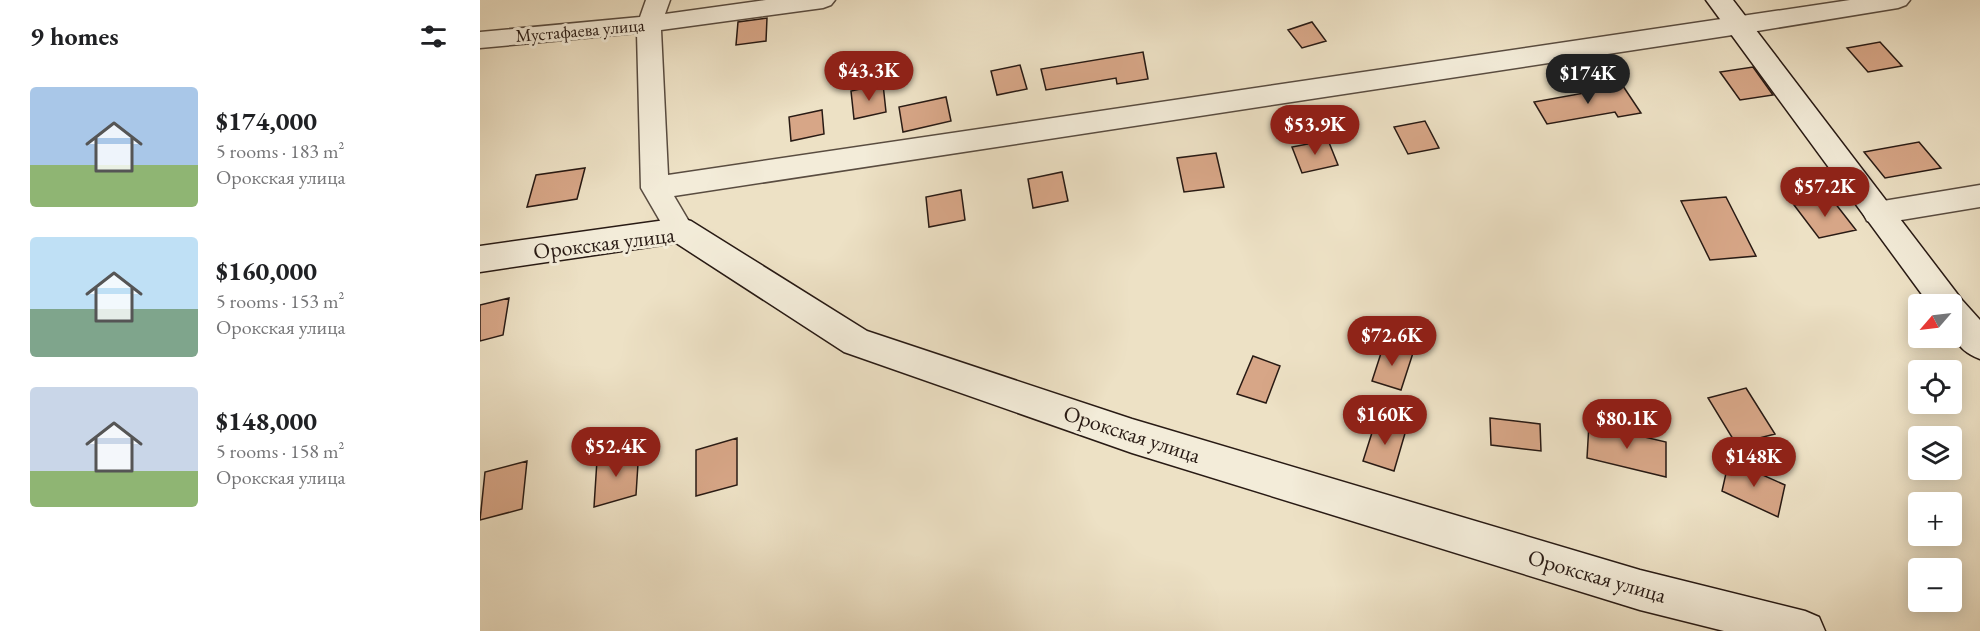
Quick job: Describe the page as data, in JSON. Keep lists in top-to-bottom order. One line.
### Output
{"streets":{"street":["Мустафаева улица","Орокская улица"]},"north":"bottom left","page":{"heading":"9 homes","price":["$43.3K","$174K","$53.9K","$57.2K","$72.6K","$160K","$80.1K","$52.4K","$148K"],"list":[{"name":"$174,000","note":"5 rooms · 183 m² · Орокская улица"},{"name":"$160,000","note":"5 rooms · 153 m² · Орокская улица"},{"name":"$148,000","note":"5 rooms · 158 m² · Орокская улица"}],"map_buttons":["+","−"]}}
